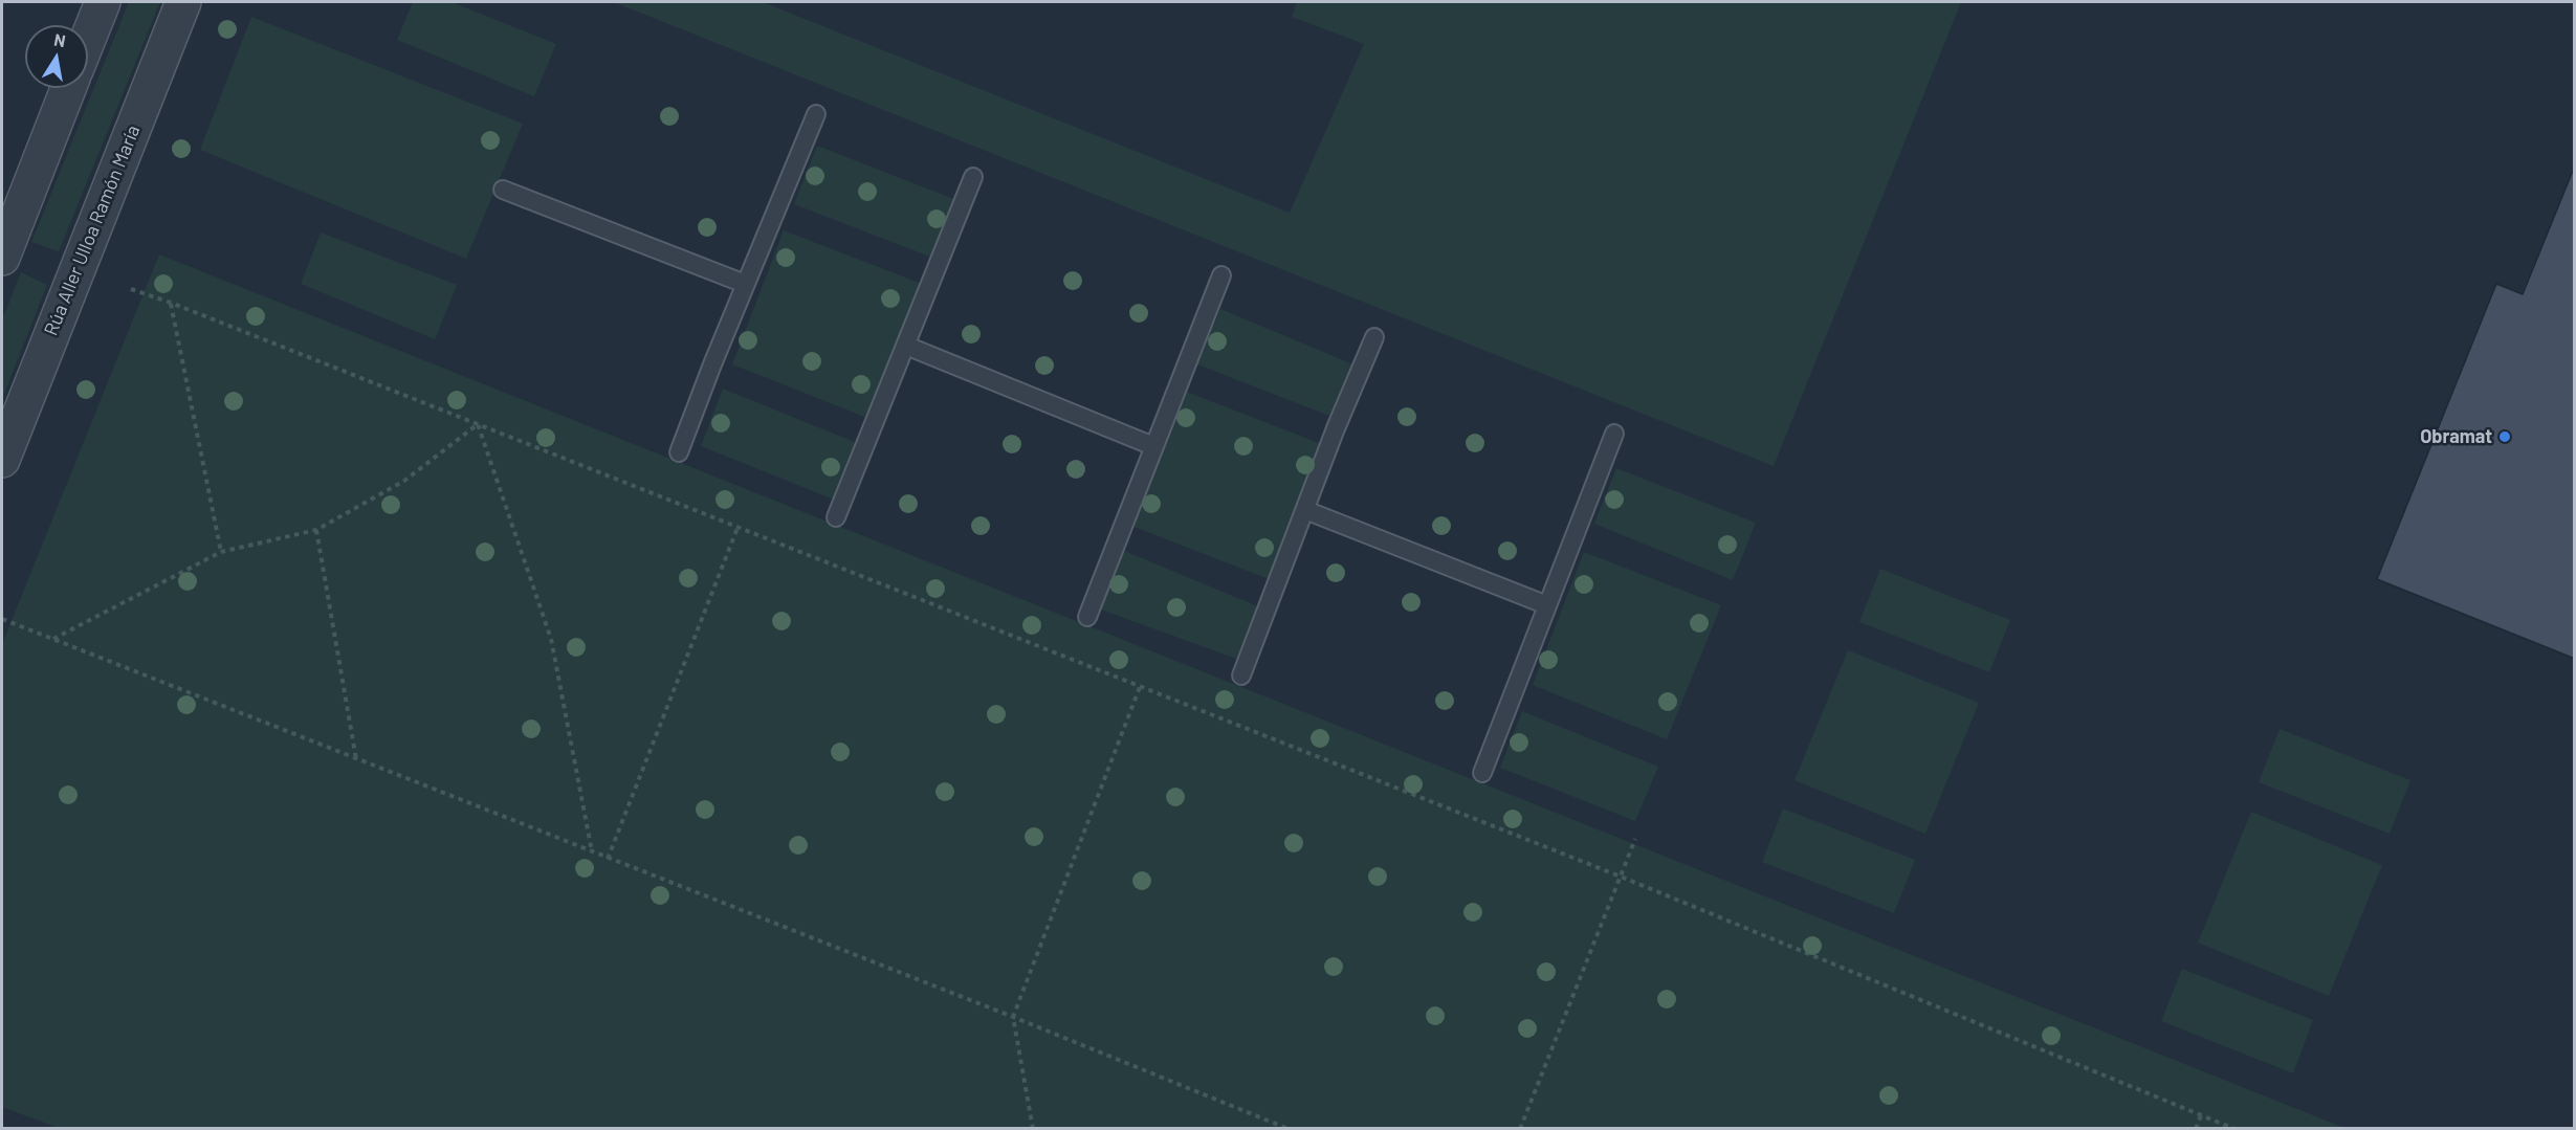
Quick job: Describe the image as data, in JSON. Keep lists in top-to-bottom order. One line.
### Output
{"streets":{"street":["Rúa Aller Ulloa Ramón María"]},"places":["Obramat"],"north":"top"}
